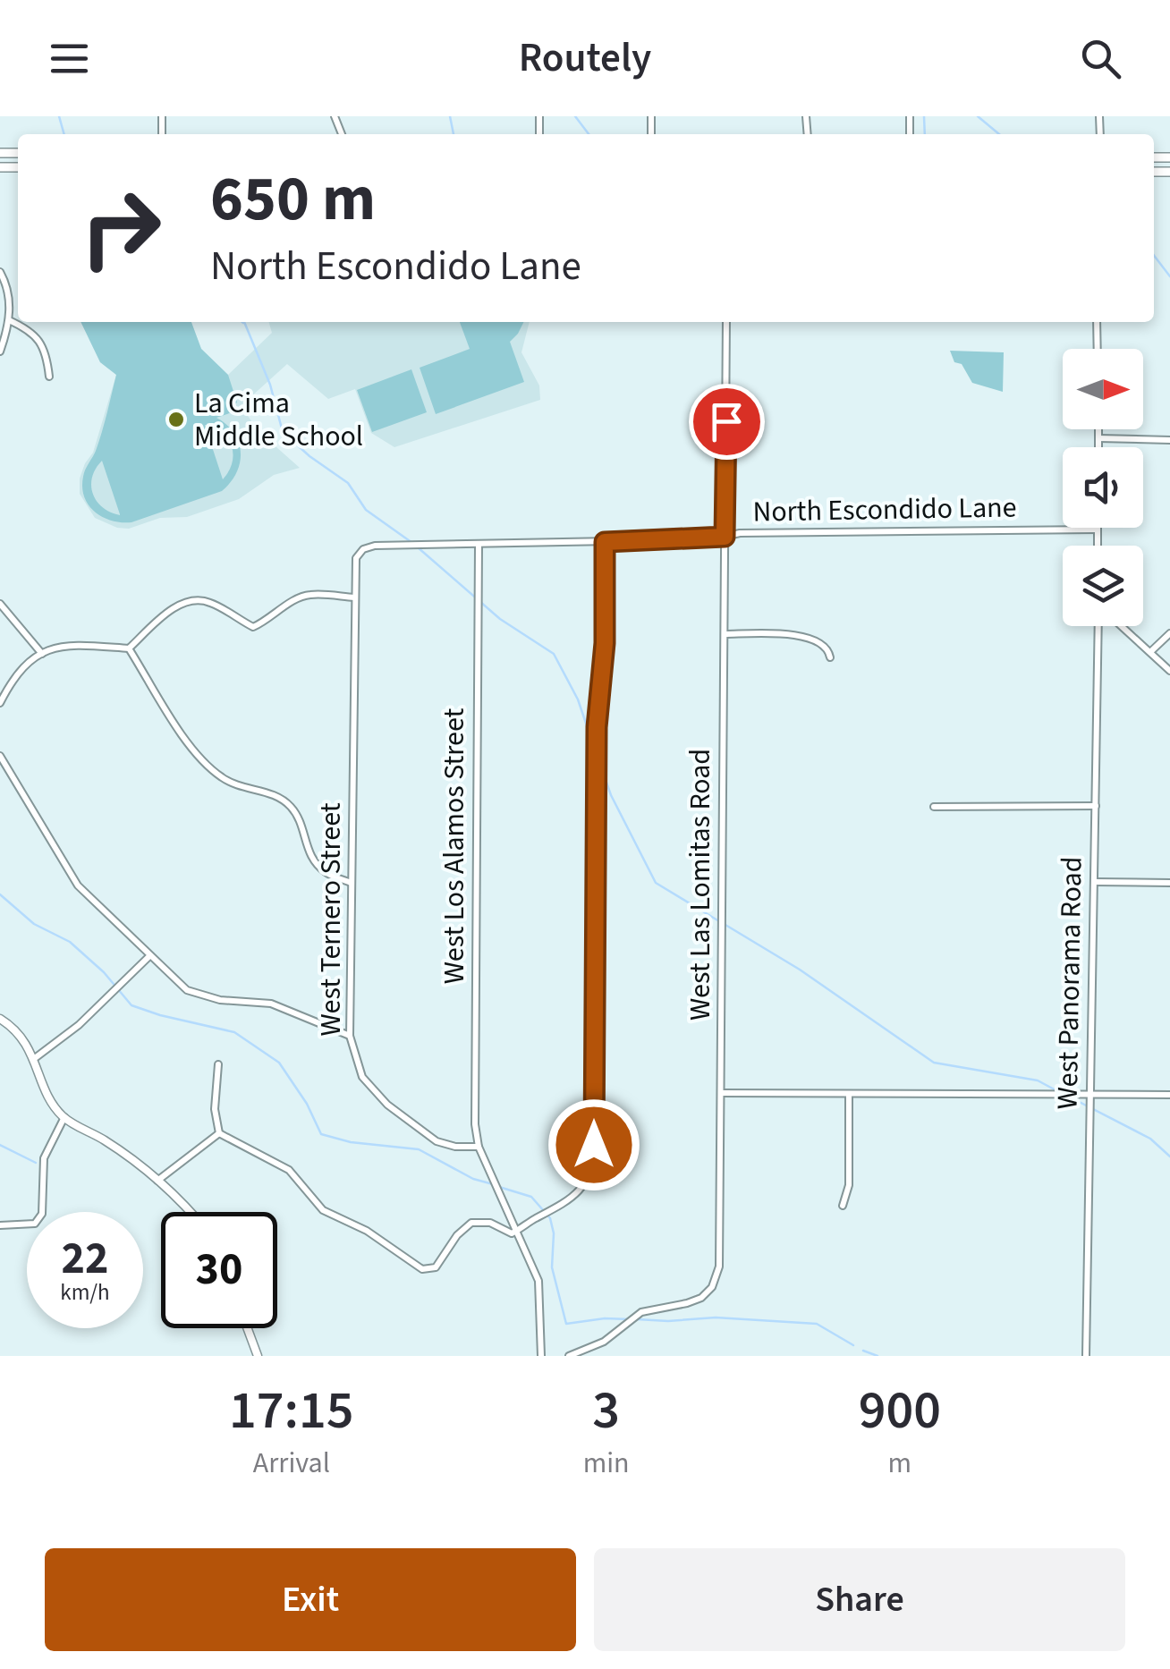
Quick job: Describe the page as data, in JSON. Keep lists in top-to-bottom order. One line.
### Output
{"streets":{"street":["North Escondido Lane","West Los Alamos Street","West Las Lomitas Road","West Ternero Street","West Panorama Road"]},"crossings":[["North Escondido Lane","West Los Alamos Street"],["North Escondido Lane","West Las Lomitas Road"],["North Escondido Lane","West Ternero Street"],["West Los Alamos Street","West Ternero Street"]],"places":["La Cima Middle School"],"north":"right","page":{"header":"Routely","turn":["650 m","North Escondido Lane"],"speed":"22 km/h","limit":"30","eta":["17:15","Arrival","3","min","900","m"],"buttons":["Exit","Share"]}}
